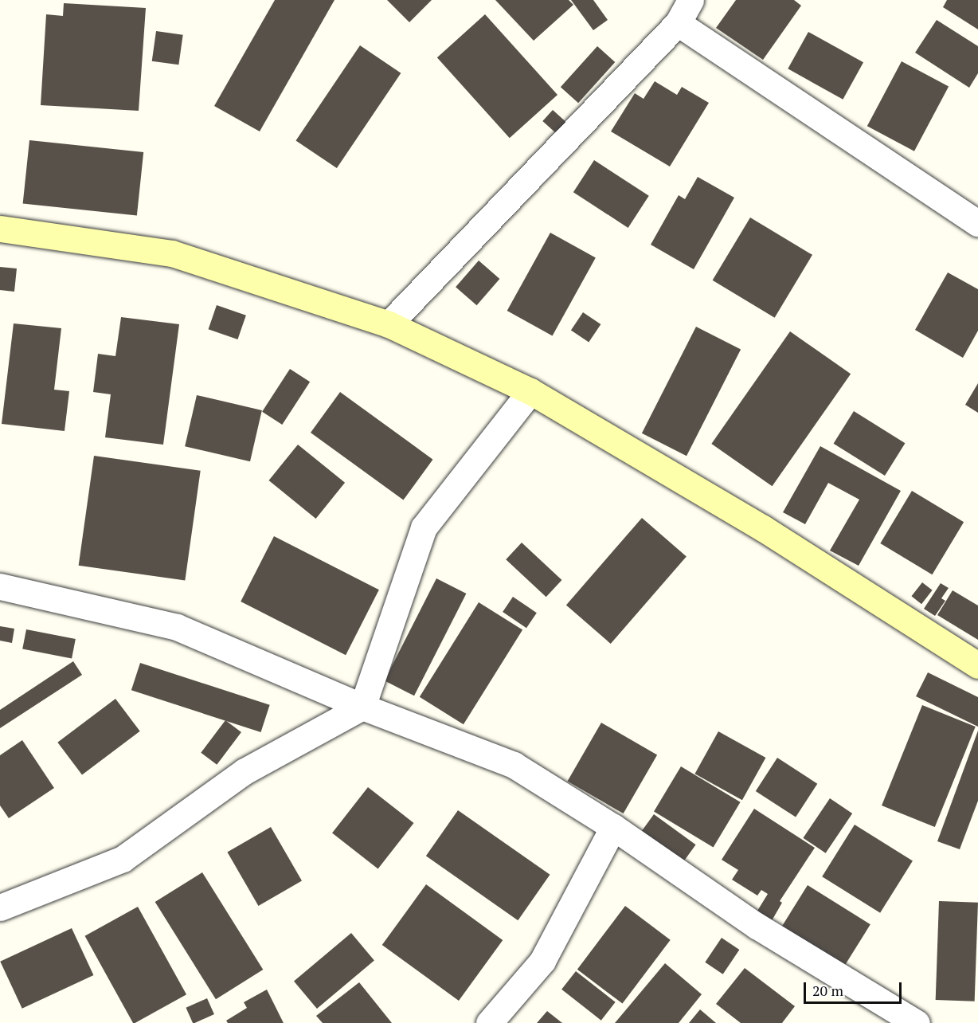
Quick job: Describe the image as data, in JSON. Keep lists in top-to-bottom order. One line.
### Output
{"scale_bar":"20 m"}
